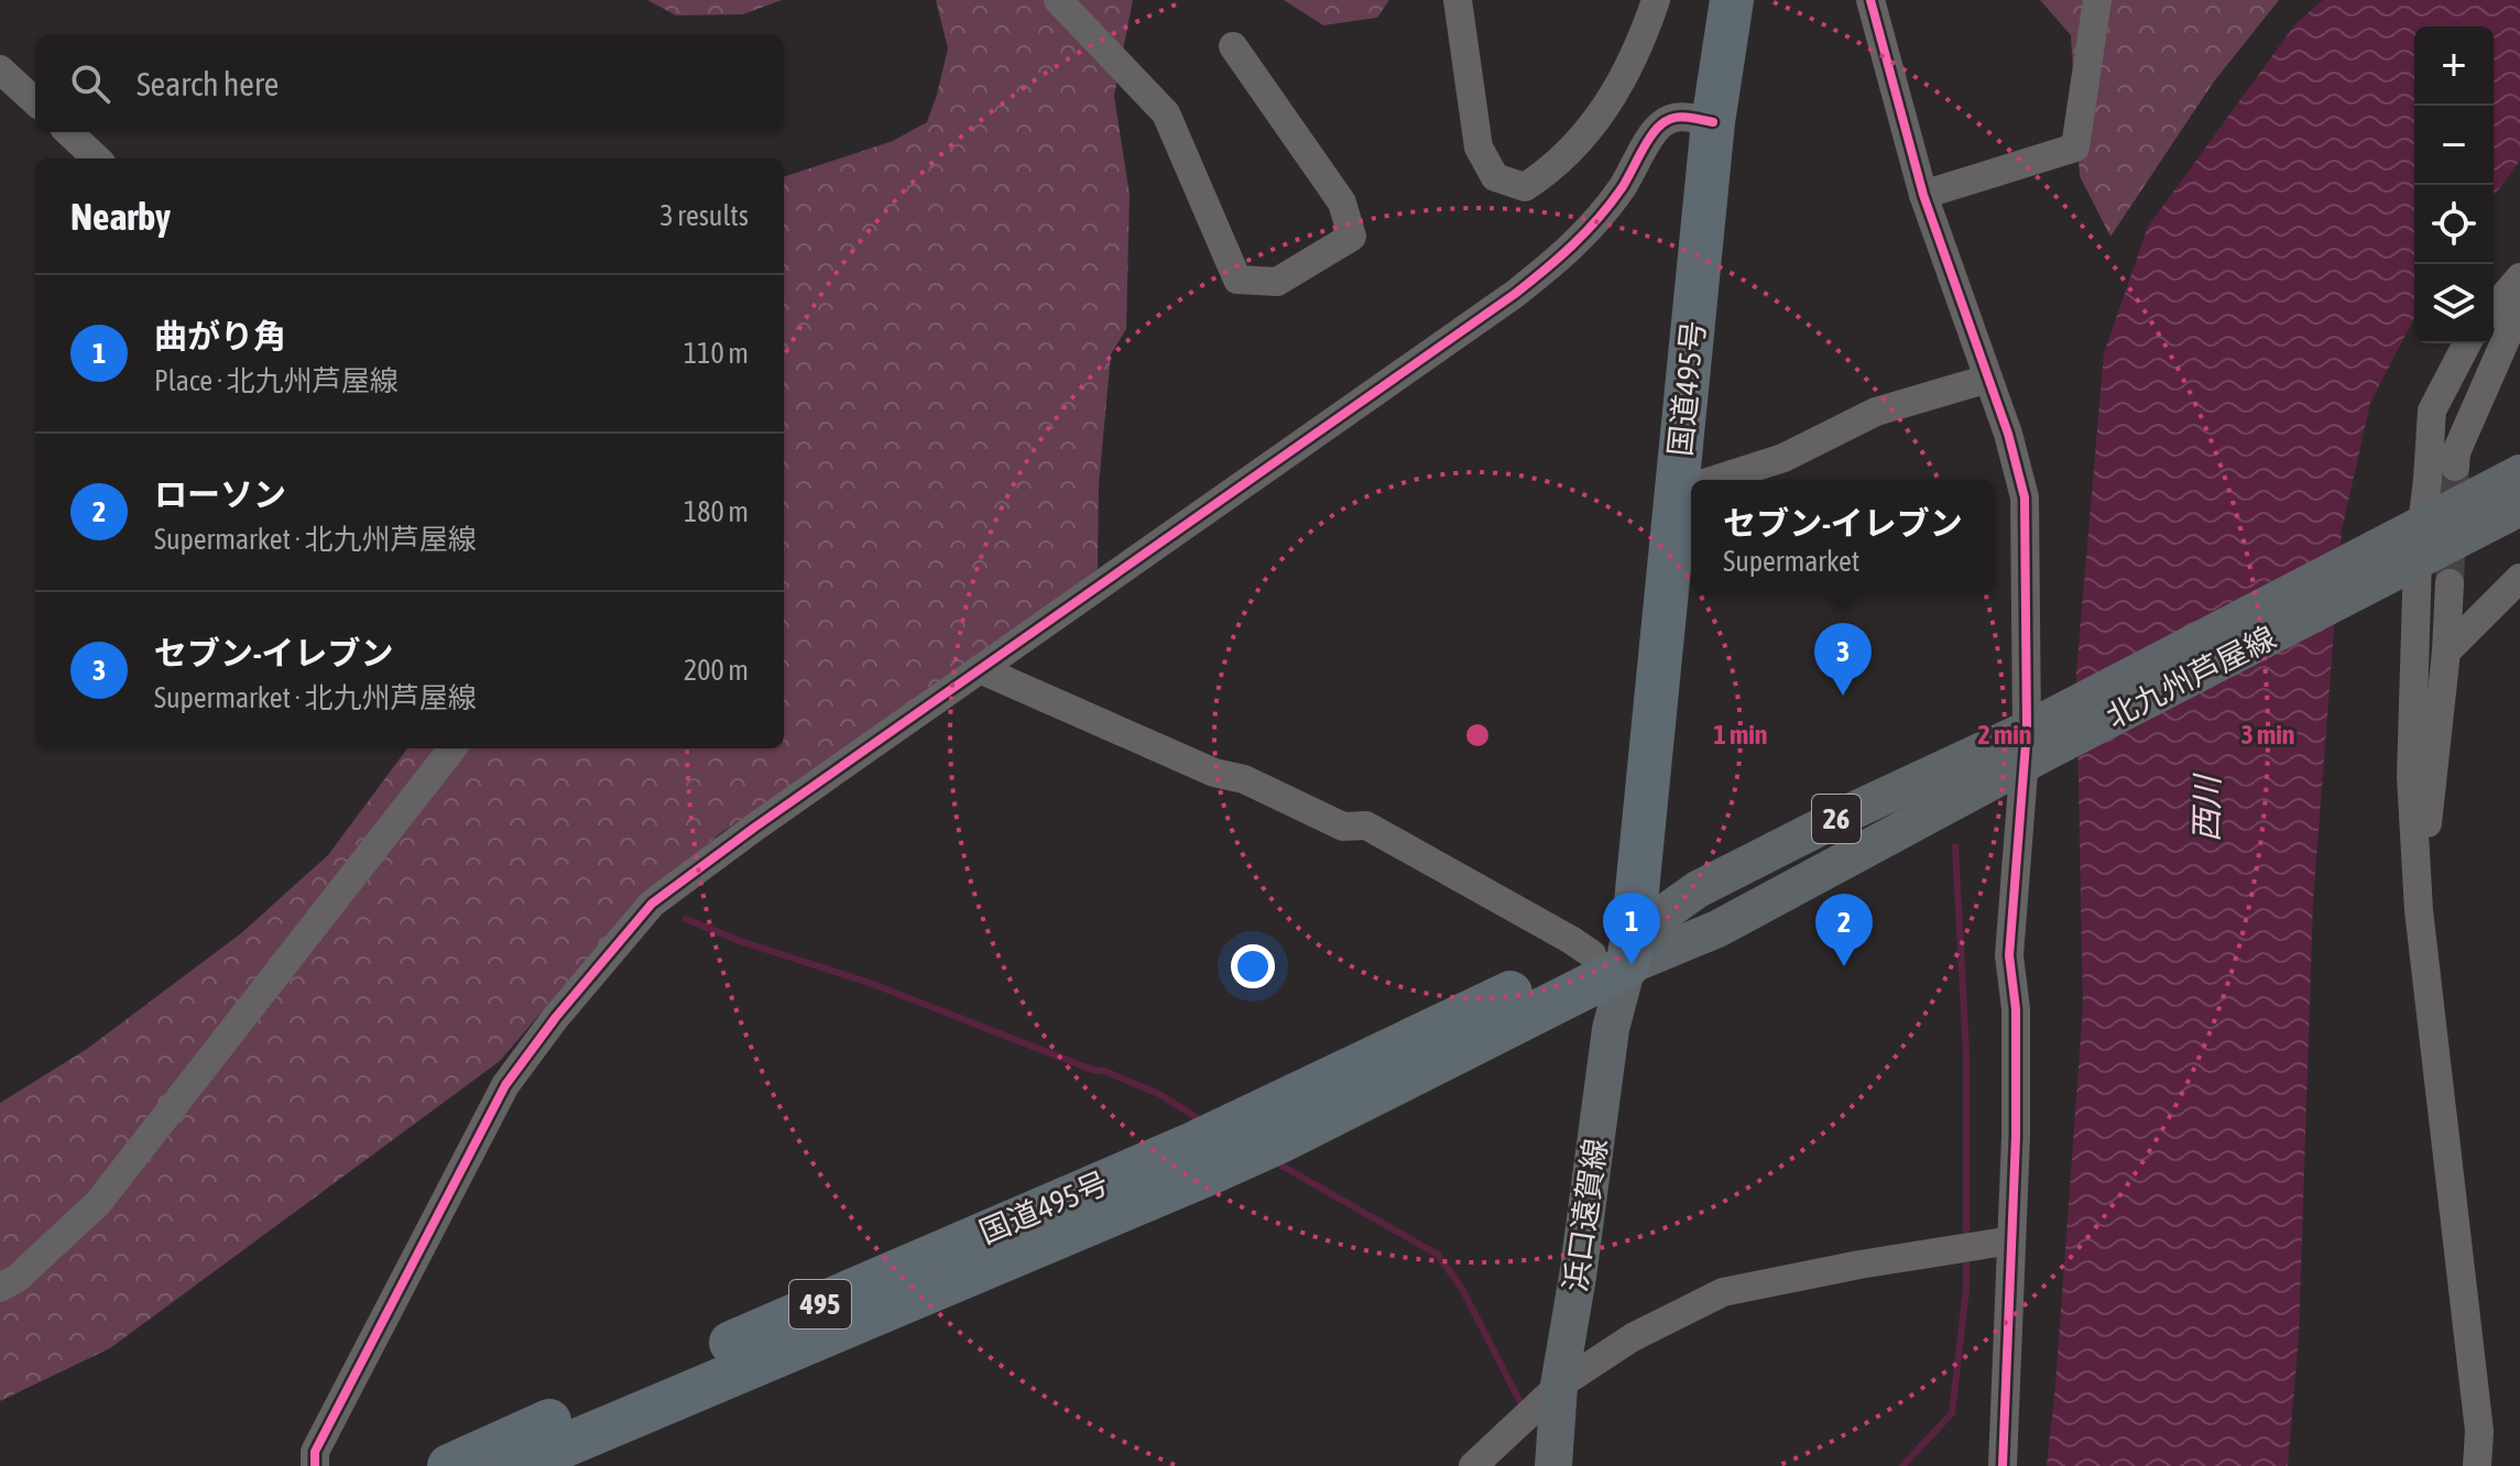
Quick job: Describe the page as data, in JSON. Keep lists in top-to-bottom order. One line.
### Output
{"streets":{"highway":["国道495号","495"],"main road":["北九州芦屋線","26","浜口遠賀線"]},"crossings":[["国道495号","北九州芦屋線"],["国道495号","浜口遠賀線"],["北九州芦屋線","浜口遠賀線"]],"water":["西川"],"page":{"map_buttons":["+","−"],"search":"Search here","heading":["Nearby","3 results"],"list":[{"mark":"1","name":"曲がり角","note":"Place · 北九州芦屋線","value":"110 m"},{"mark":"2","name":"ローソン","note":"Supermarket · 北九州芦屋線","value":"180 m"},{"mark":"3","name":"セブン-イレブン","note":"Supermarket · 北九州芦屋線","value":"200 m"}],"popup":["セブン-イレブン","Supermarket"],"pins":["3","1","2"]},"rings":["1 min","2 min","3 min"]}
